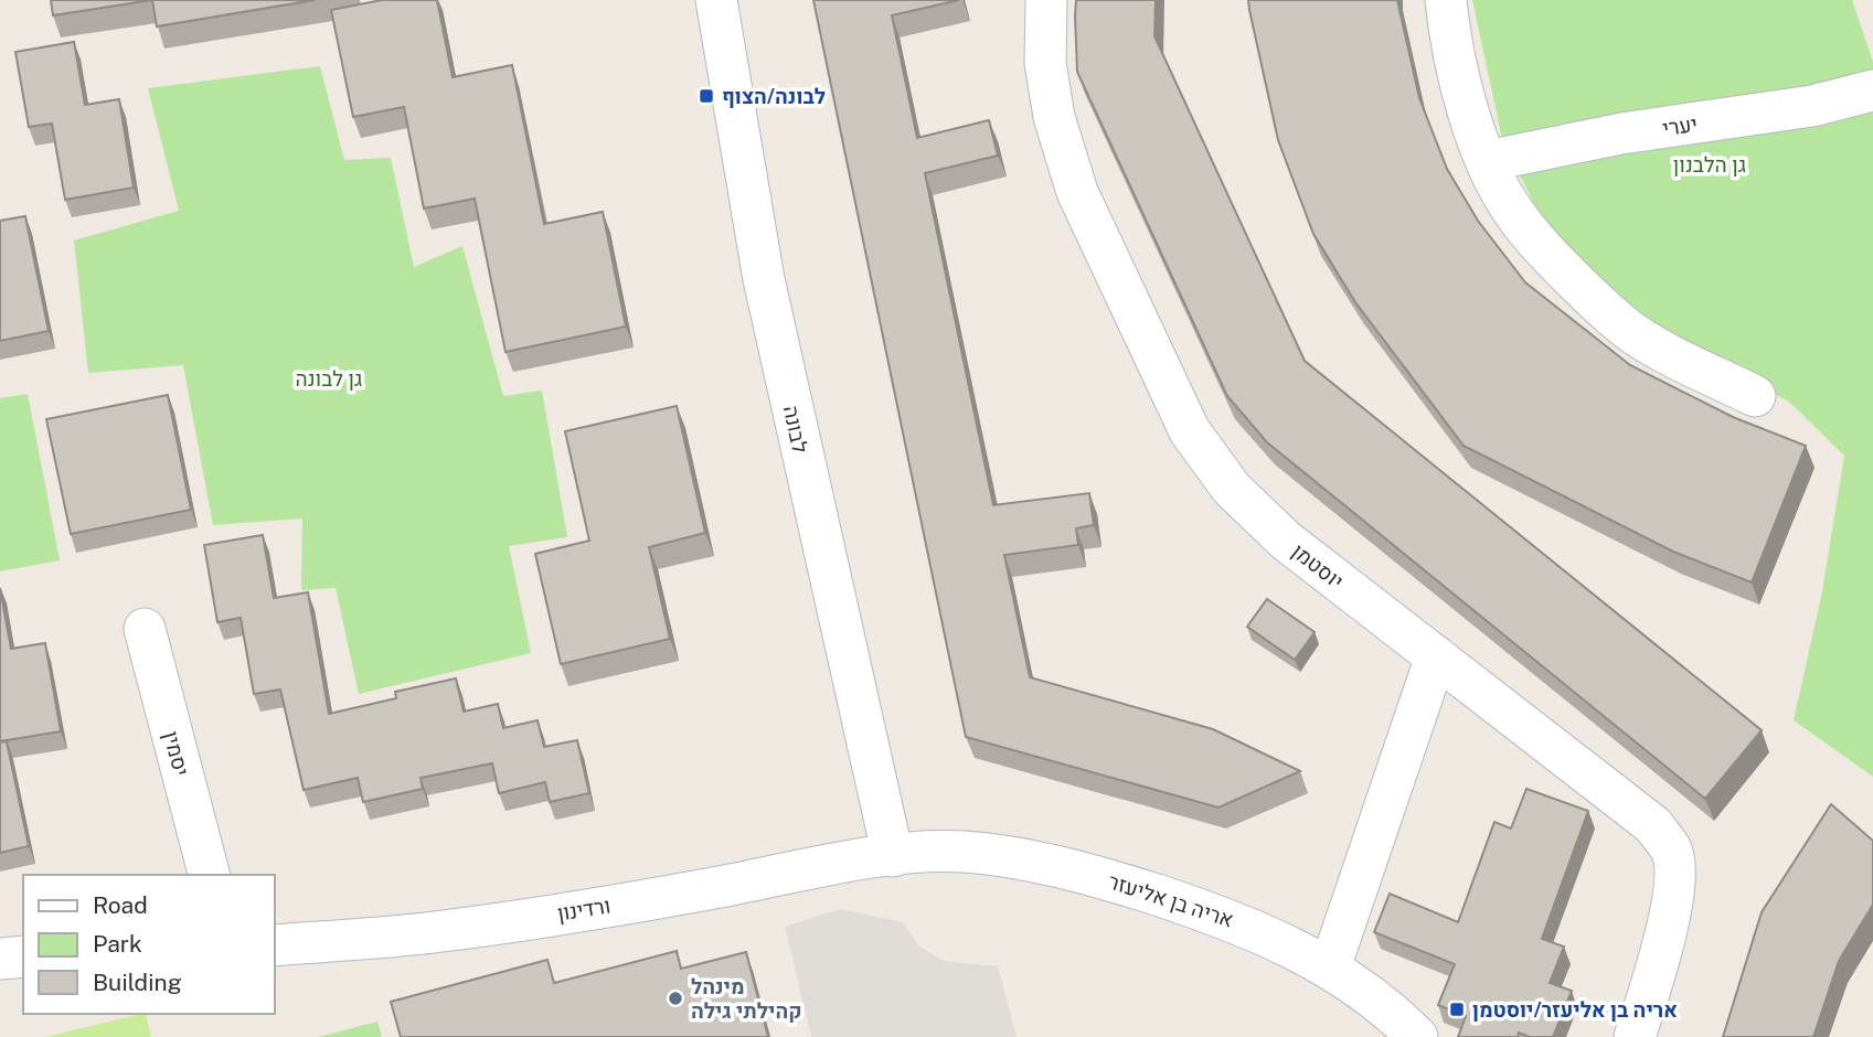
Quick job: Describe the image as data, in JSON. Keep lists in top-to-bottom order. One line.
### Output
{"streets":{"street":["יערי","לבונה","יוסטמן","יסמין","אריה בן אליעזר","ורדינון"]},"crossings":[["לבונה","אריה בן אליעזר"],["לבונה","ורדינון"],["אריה בן אליעזר","ורדינון"]],"parks":["גן הלבנון","גן לבונה"],"places":{"transit":["לבונה/הצוף","אריה בן אליעזר/יוסטמן"],"other":["מינהל קהילתי גילה"]},"legend":["Road","Park","Building"]}
